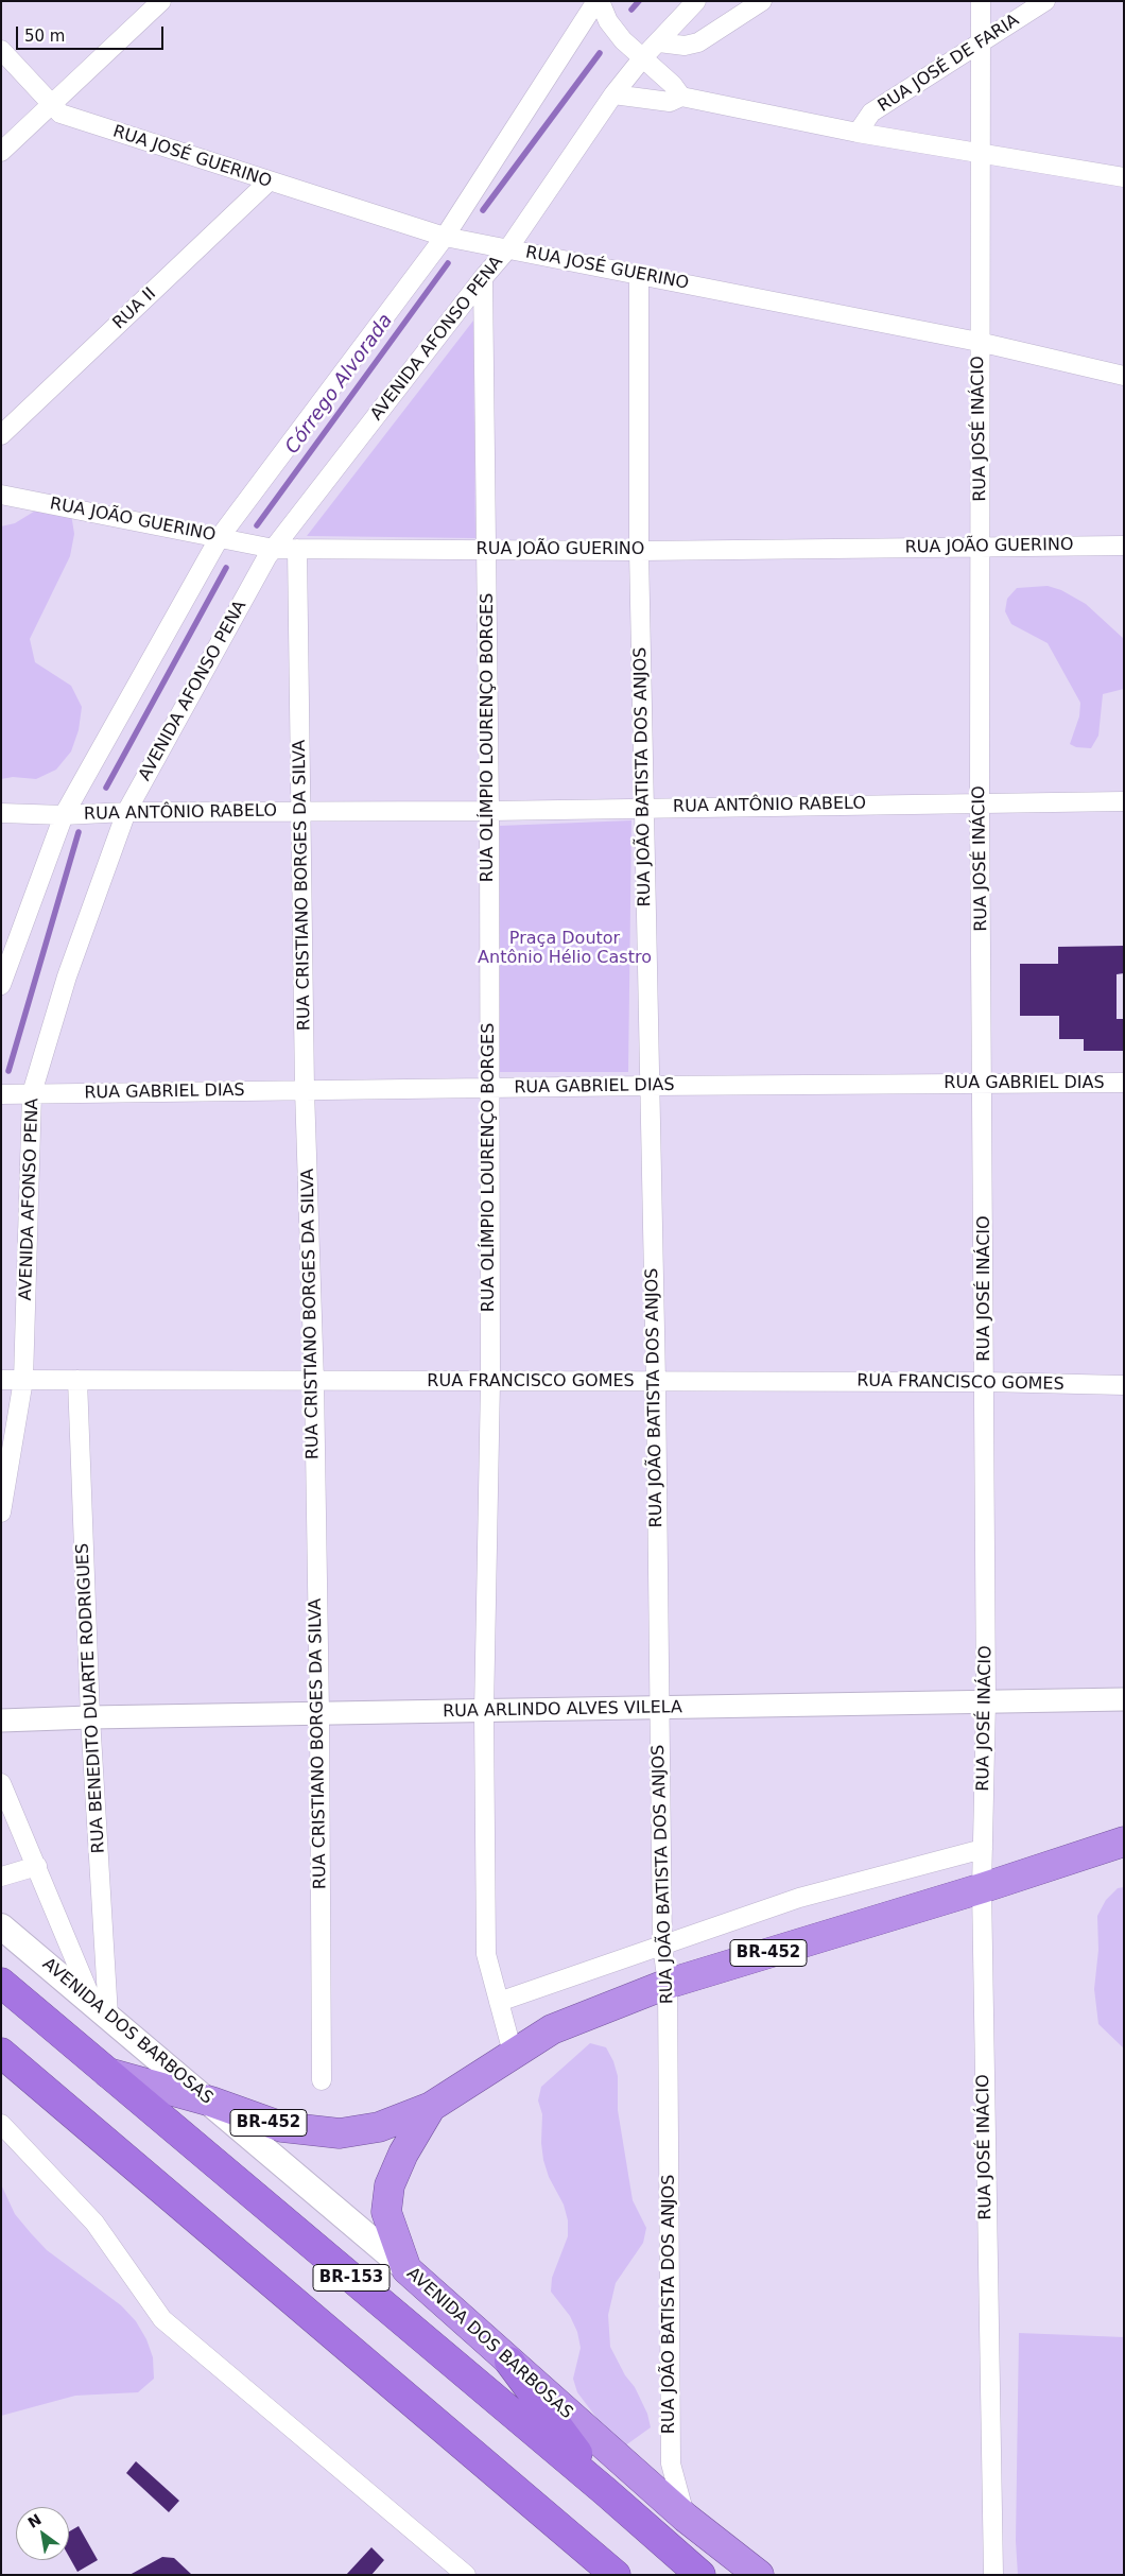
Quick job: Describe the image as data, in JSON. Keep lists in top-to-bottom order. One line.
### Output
{"streets":{"highway":["BR-452","AVENIDA DOS BARBOSAS","BR-153"],"street":["RUA JOSÉ DE FARIA","RUA JOSÉ GUERINO","RUA II","AVENIDA AFONSO PENA","RUA JOSÉ INÁCIO","RUA JOÃO GUERINO","RUA OLÍMPIO LOURENÇO BORGES","RUA JOÃO BATISTA DOS ANJOS","RUA ANTÔNIO RABELO","RUA CRISTIANO BORGES DA SILVA","RUA GABRIEL DIAS","RUA FRANCISCO GOMES","RUA BENEDITO DUARTE RODRIGUES","RUA ARLINDO ALVES VILELA"]},"crossings":[["RUA JOSÉ DE FARIA","RUA JOSÉ INÁCIO"],["RUA JOSÉ GUERINO","RUA II"],["RUA JOSÉ GUERINO","AVENIDA AFONSO PENA"],["RUA JOSÉ GUERINO","RUA JOSÉ INÁCIO"],["RUA JOSÉ GUERINO","RUA JOÃO BATISTA DOS ANJOS"],["AVENIDA AFONSO PENA","RUA JOÃO GUERINO"],["AVENIDA AFONSO PENA","RUA OLÍMPIO LOURENÇO BORGES"],["AVENIDA AFONSO PENA","RUA ANTÔNIO RABELO"],["AVENIDA AFONSO PENA","RUA GABRIEL DIAS"],["AVENIDA AFONSO PENA","RUA FRANCISCO GOMES"],["RUA JOSÉ INÁCIO","RUA JOÃO GUERINO"],["RUA JOSÉ INÁCIO","RUA ANTÔNIO RABELO"],["RUA JOSÉ INÁCIO","RUA GABRIEL DIAS"],["RUA JOSÉ INÁCIO","RUA FRANCISCO GOMES"],["RUA JOSÉ INÁCIO","RUA ARLINDO ALVES VILELA"],["RUA JOSÉ INÁCIO","BR-452"],["RUA JOÃO GUERINO","RUA OLÍMPIO LOURENÇO BORGES"],["RUA JOÃO GUERINO","RUA JOÃO BATISTA DOS ANJOS"],["RUA JOÃO GUERINO","RUA CRISTIANO BORGES DA SILVA"],["RUA OLÍMPIO LOURENÇO BORGES","RUA ANTÔNIO RABELO"],["RUA OLÍMPIO LOURENÇO BORGES","RUA GABRIEL DIAS"],["RUA OLÍMPIO LOURENÇO BORGES","RUA FRANCISCO GOMES"],["RUA OLÍMPIO LOURENÇO BORGES","RUA ARLINDO ALVES VILELA"],["RUA OLÍMPIO LOURENÇO BORGES","BR-452"],["RUA JOÃO BATISTA DOS ANJOS","RUA ANTÔNIO RABELO"],["RUA JOÃO BATISTA DOS ANJOS","RUA GABRIEL DIAS"],["RUA JOÃO BATISTA DOS ANJOS","RUA FRANCISCO GOMES"],["RUA JOÃO BATISTA DOS ANJOS","RUA ARLINDO ALVES VILELA"],["RUA JOÃO BATISTA DOS ANJOS","BR-452"],["RUA JOÃO BATISTA DOS ANJOS","AVENIDA DOS BARBOSAS"],["RUA ANTÔNIO RABELO","RUA CRISTIANO BORGES DA SILVA"],["RUA CRISTIANO BORGES DA SILVA","RUA GABRIEL DIAS"],["RUA CRISTIANO BORGES DA SILVA","RUA FRANCISCO GOMES"],["RUA CRISTIANO BORGES DA SILVA","RUA ARLINDO ALVES VILELA"],["RUA FRANCISCO GOMES","RUA BENEDITO DUARTE RODRIGUES"],["RUA BENEDITO DUARTE RODRIGUES","RUA ARLINDO ALVES VILELA"],["RUA BENEDITO DUARTE RODRIGUES","AVENIDA DOS BARBOSAS"],["BR-452","AVENIDA DOS BARBOSAS"],["BR-452","BR-153"]],"water":["Córrego Alvorada"],"parks":["Praça Doutor Antônio Hélio Castro"],"scale_bar":"50 m","north":"top left"}
